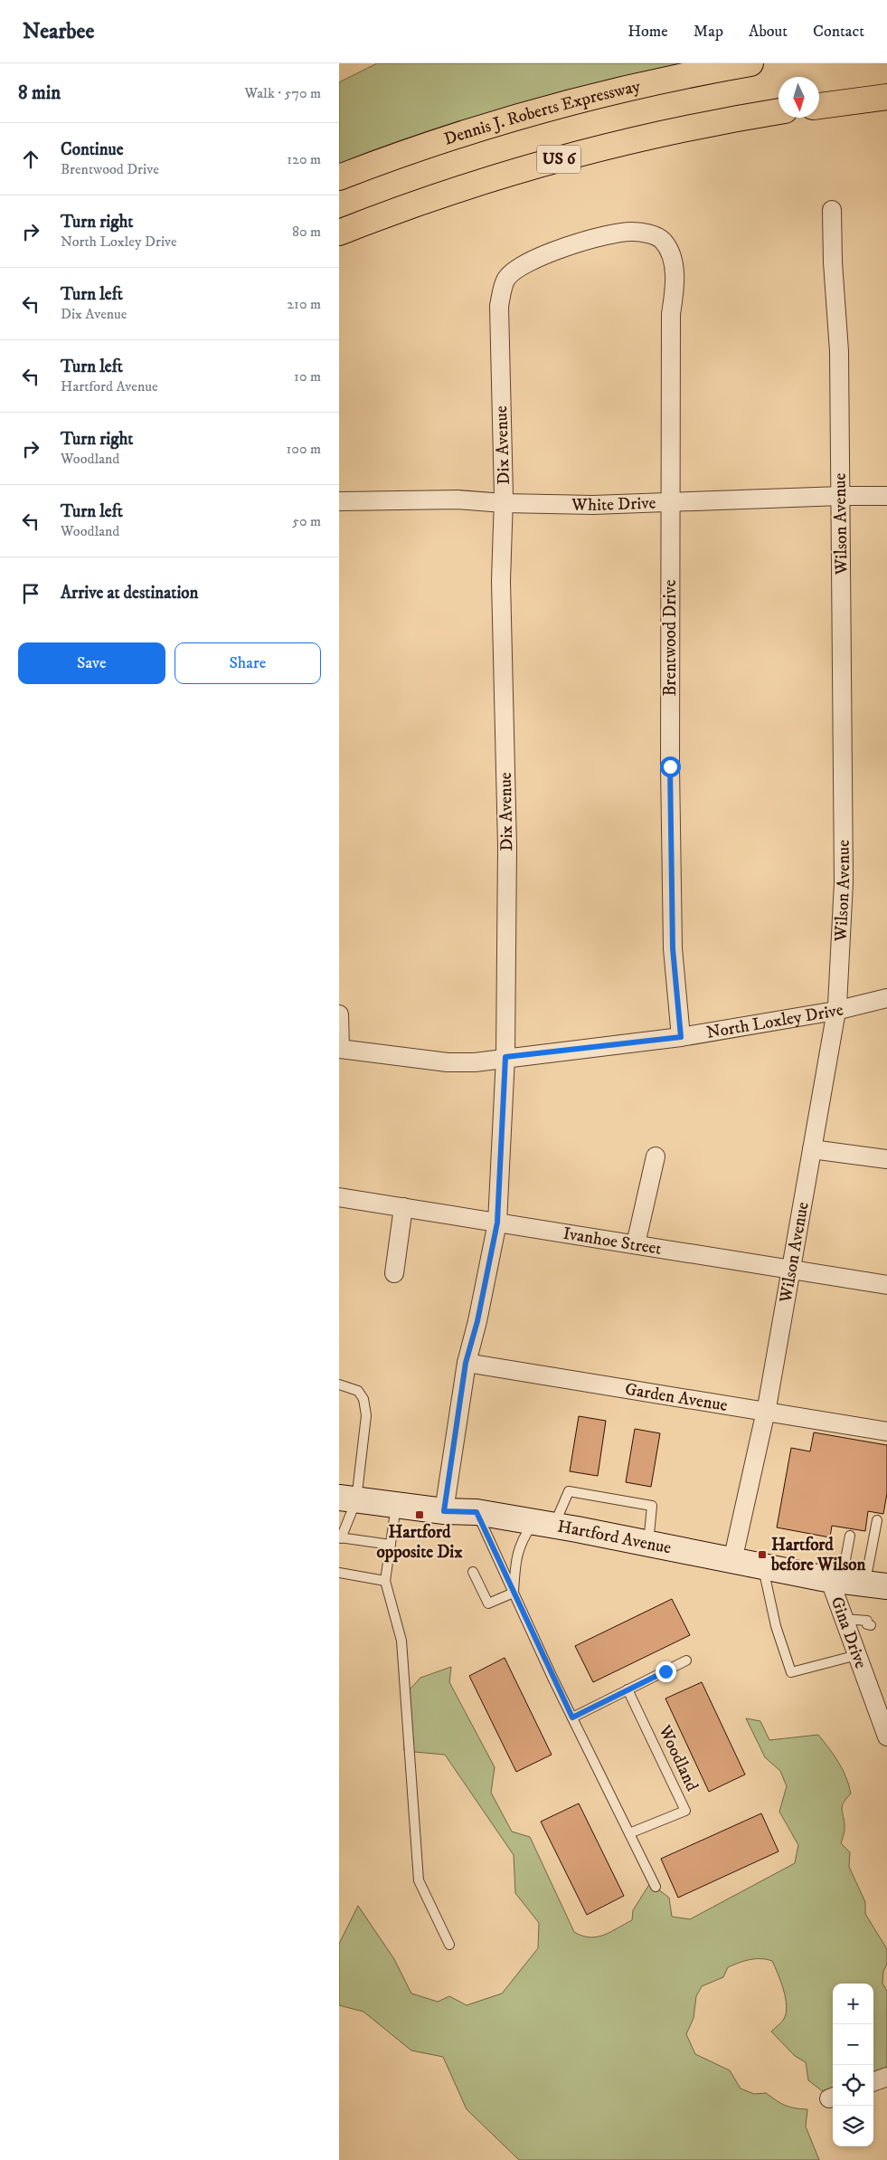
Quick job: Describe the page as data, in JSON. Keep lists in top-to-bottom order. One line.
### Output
{"streets":{"highway":["Dennis J. Roberts Expressway","US 6"],"main road":["Hartford Avenue"],"street":["Dix Avenue","White Drive","Wilson Avenue","Brentwood Drive","North Loxley Drive","Ivanhoe Street","Garden Avenue","Gina Drive"],"lane":["Woodland"]},"crossings":[["Dix Avenue","White Drive"],["Dix Avenue","Brentwood Drive"],["Dix Avenue","North Loxley Drive"],["Dix Avenue","Ivanhoe Street"],["Dix Avenue","Garden Avenue"],["Dix Avenue","Hartford Avenue"],["White Drive","Wilson Avenue"],["White Drive","Brentwood Drive"],["Wilson Avenue","North Loxley Drive"],["Wilson Avenue","Ivanhoe Street"],["Wilson Avenue","Garden Avenue"],["Wilson Avenue","Hartford Avenue"],["Brentwood Drive","North Loxley Drive"],["Hartford Avenue","Gina Drive"]],"places":{"transit":["Hartford opposite Dix","Hartford before Wilson"]},"north":"bottom","page":{"header":"Nearbee","nav":["Home","Map","About","Contact"],"heading":["8 min","Walk · 570 m"],"list":[["Continue","Brentwood Drive","120 m"],["Turn right","North Loxley Drive","80 m"],["Turn left","Dix Avenue","210 m"],["Turn left","Hartford Avenue","10 m"],["Turn right","Woodland","100 m"],["Turn left","Woodland","50 m"],"Arrive at destination"],"buttons":["Save","Share"],"map_buttons":["+","−"]}}
